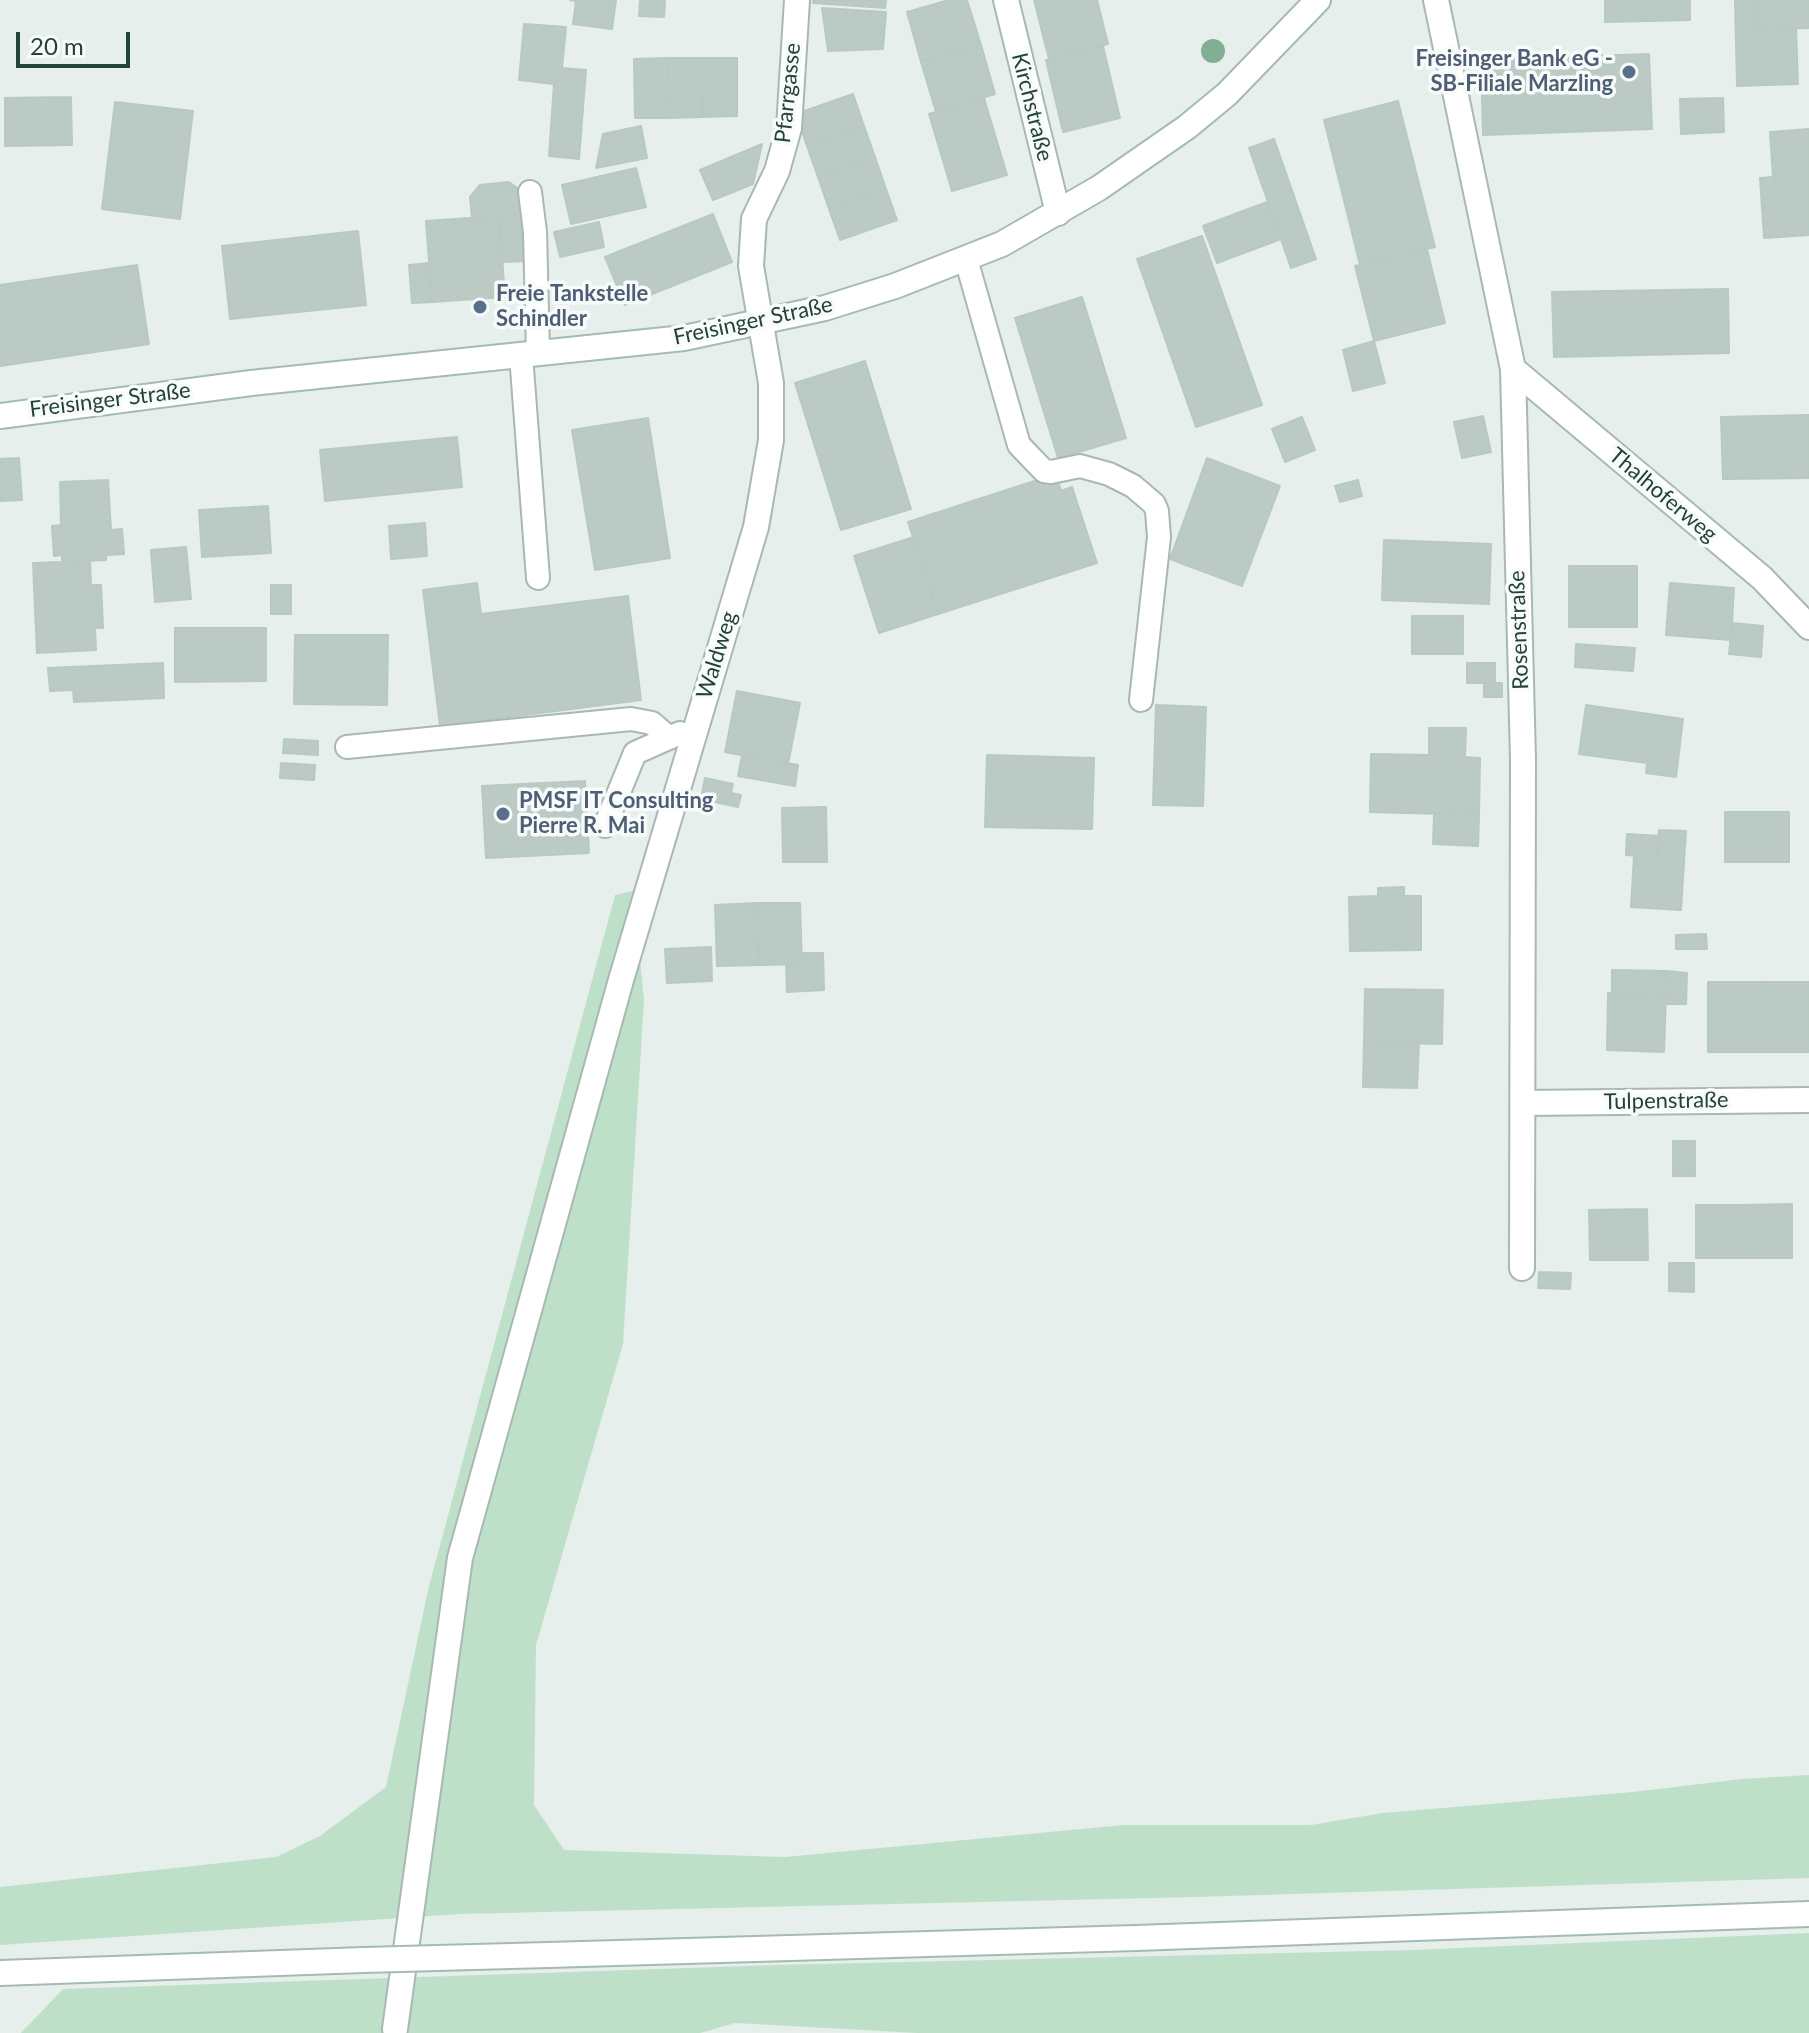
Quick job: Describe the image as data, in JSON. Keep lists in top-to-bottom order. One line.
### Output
{"streets":{"street":["Pfarrgasse","Kirchstraße","Freisinger Straße","Thalhoferweg","Rosenstraße","Waldweg","Tulpenstraße"]},"crossings":[["Pfarrgasse","Freisinger Straße"],["Pfarrgasse","Waldweg"],["Kirchstraße","Freisinger Straße"],["Freisinger Straße","Waldweg"],["Thalhoferweg","Rosenstraße"],["Rosenstraße","Tulpenstraße"]],"places":["Freisinger Bank eG - SB-Filiale Marzling","Freie Tankstelle Schindler","PMSF IT Consulting Pierre R. Mai"],"scale_bar":"20 m"}
